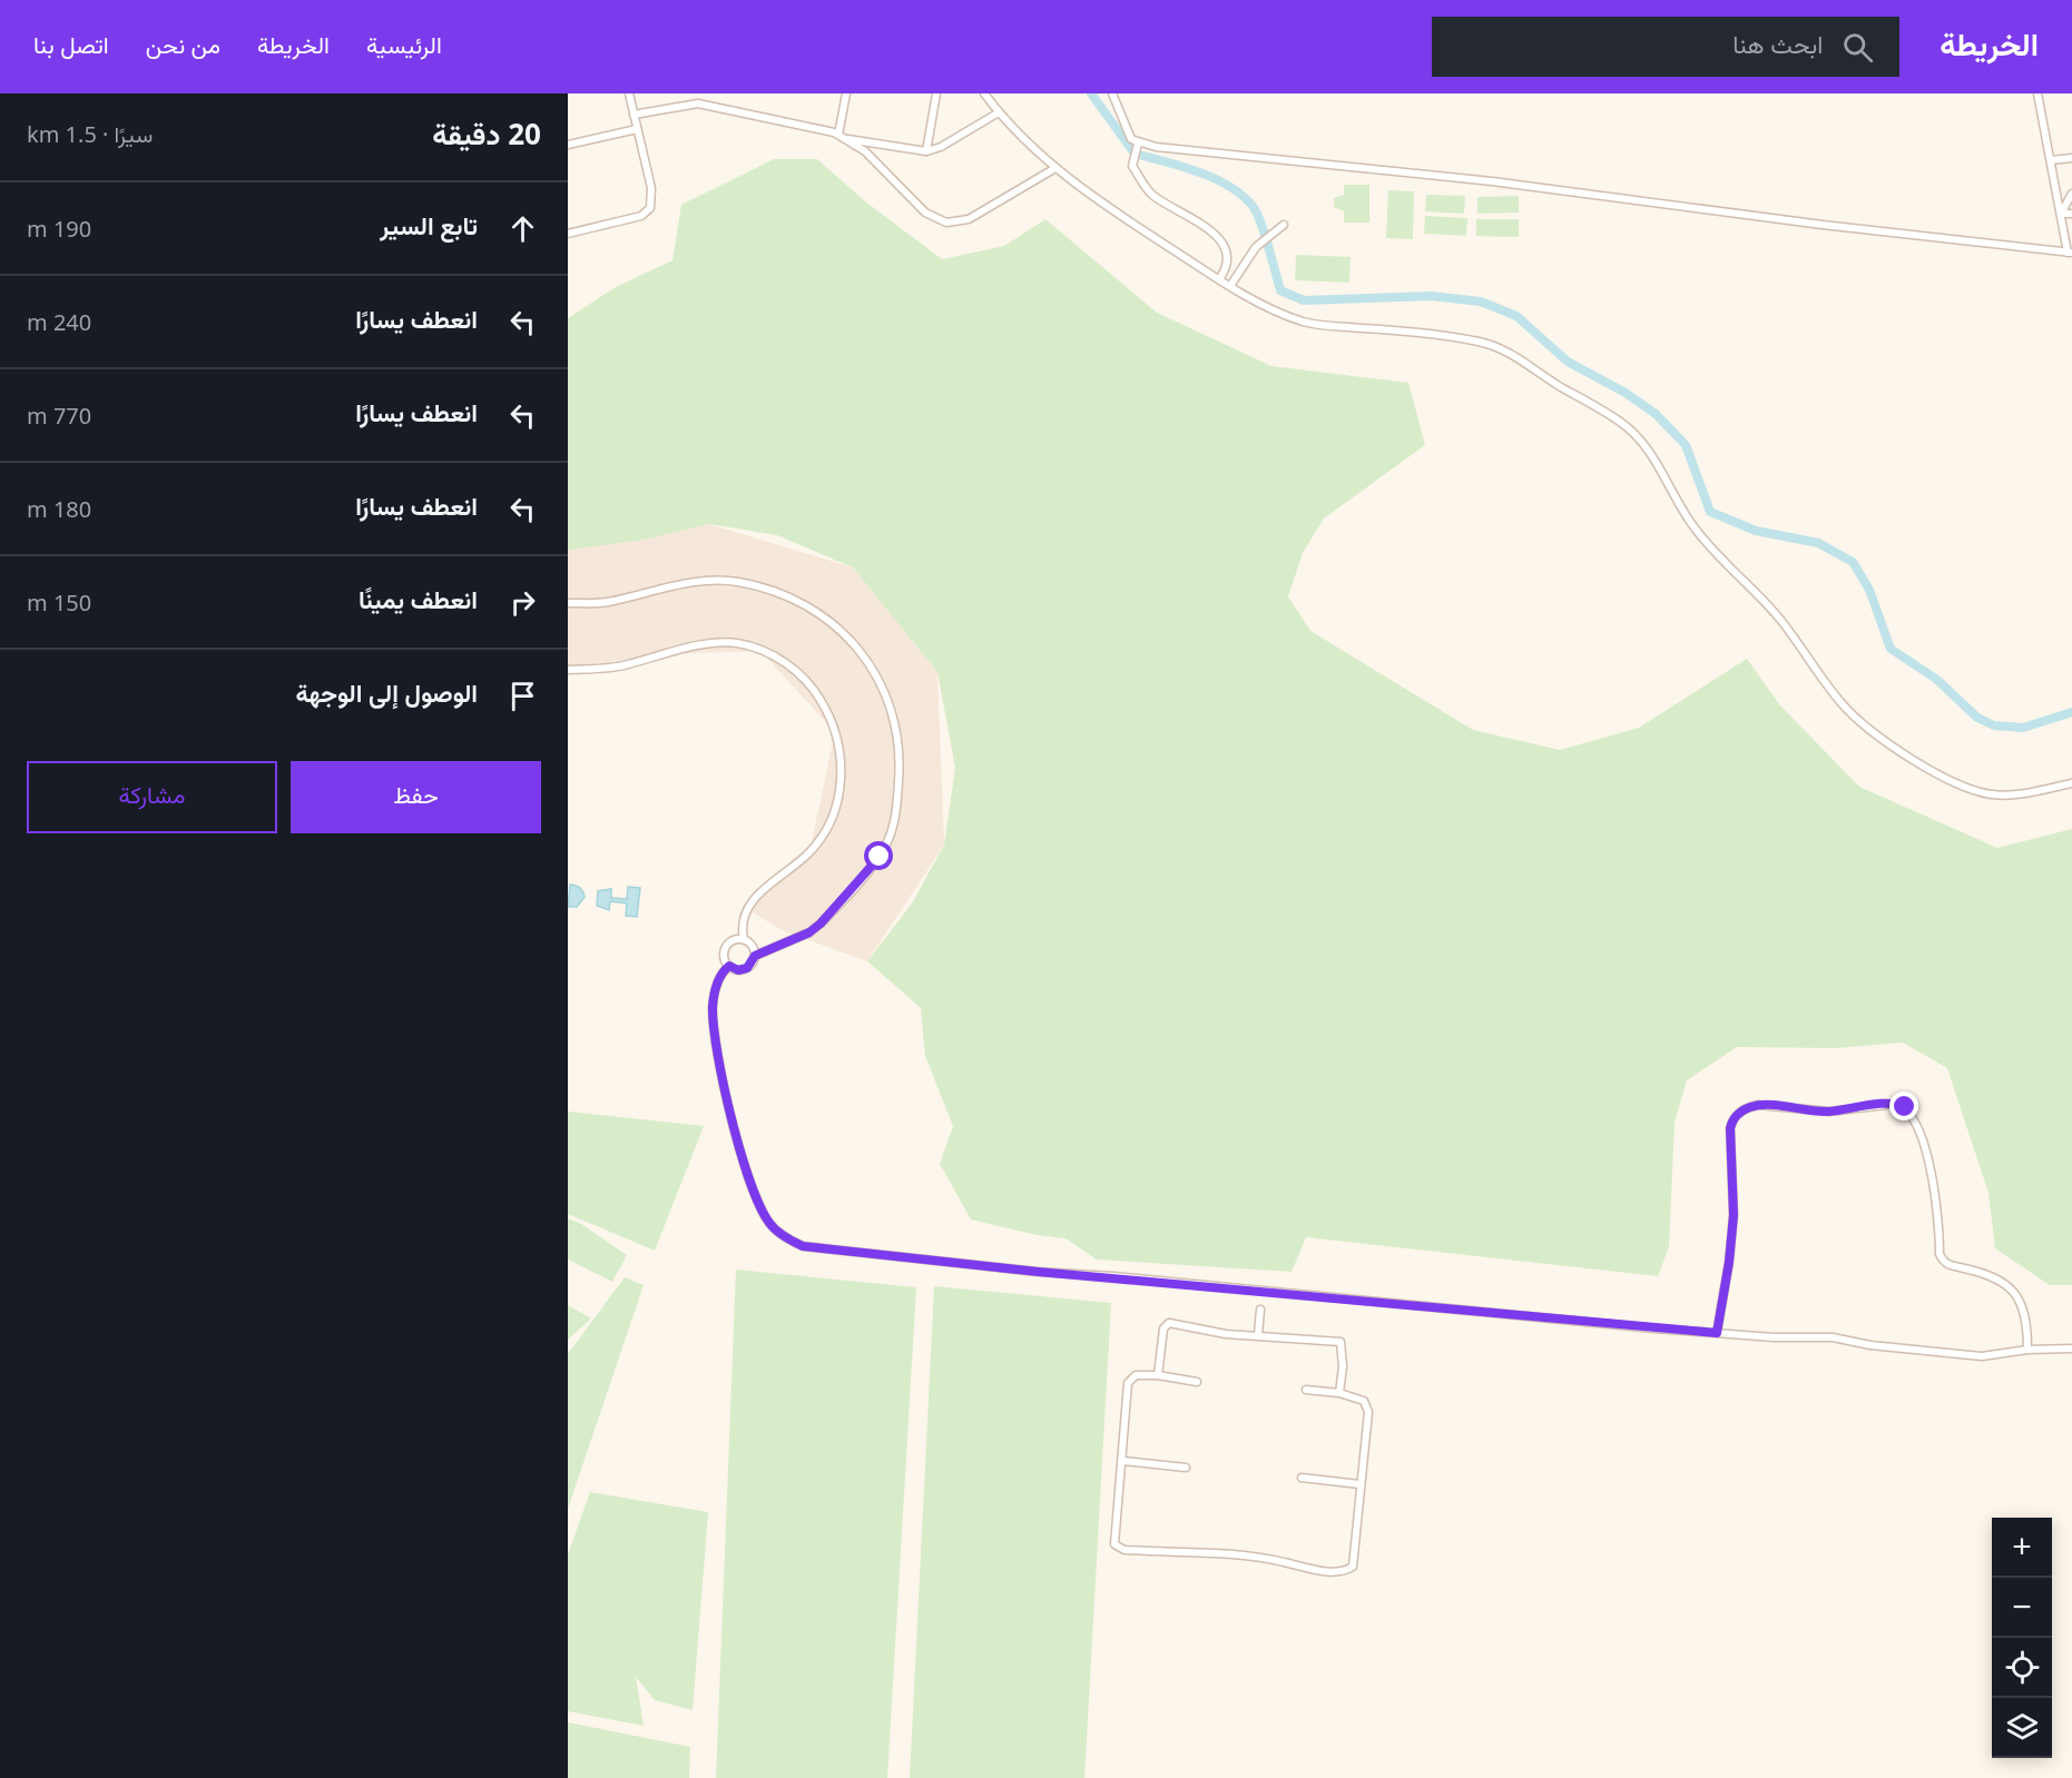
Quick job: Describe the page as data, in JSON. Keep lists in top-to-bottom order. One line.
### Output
{"page":{"header":"الخريطة","search":"ابحث هنا","nav":["الرئيسية","الخريطة","من نحن","اتصل بنا"],"heading":["20 دقيقة","سيرًا · 1.5 km"],"list":[["تابع السير","190 m"],["انعطف يسارًا","240 m"],["انعطف يسارًا","770 m"],["انعطف يسارًا","180 m"],["انعطف يمينًا","150 m"],"الوصول إلى الوجهة"],"buttons":["حفظ","مشاركة"],"map_buttons":["+","−"]}}
